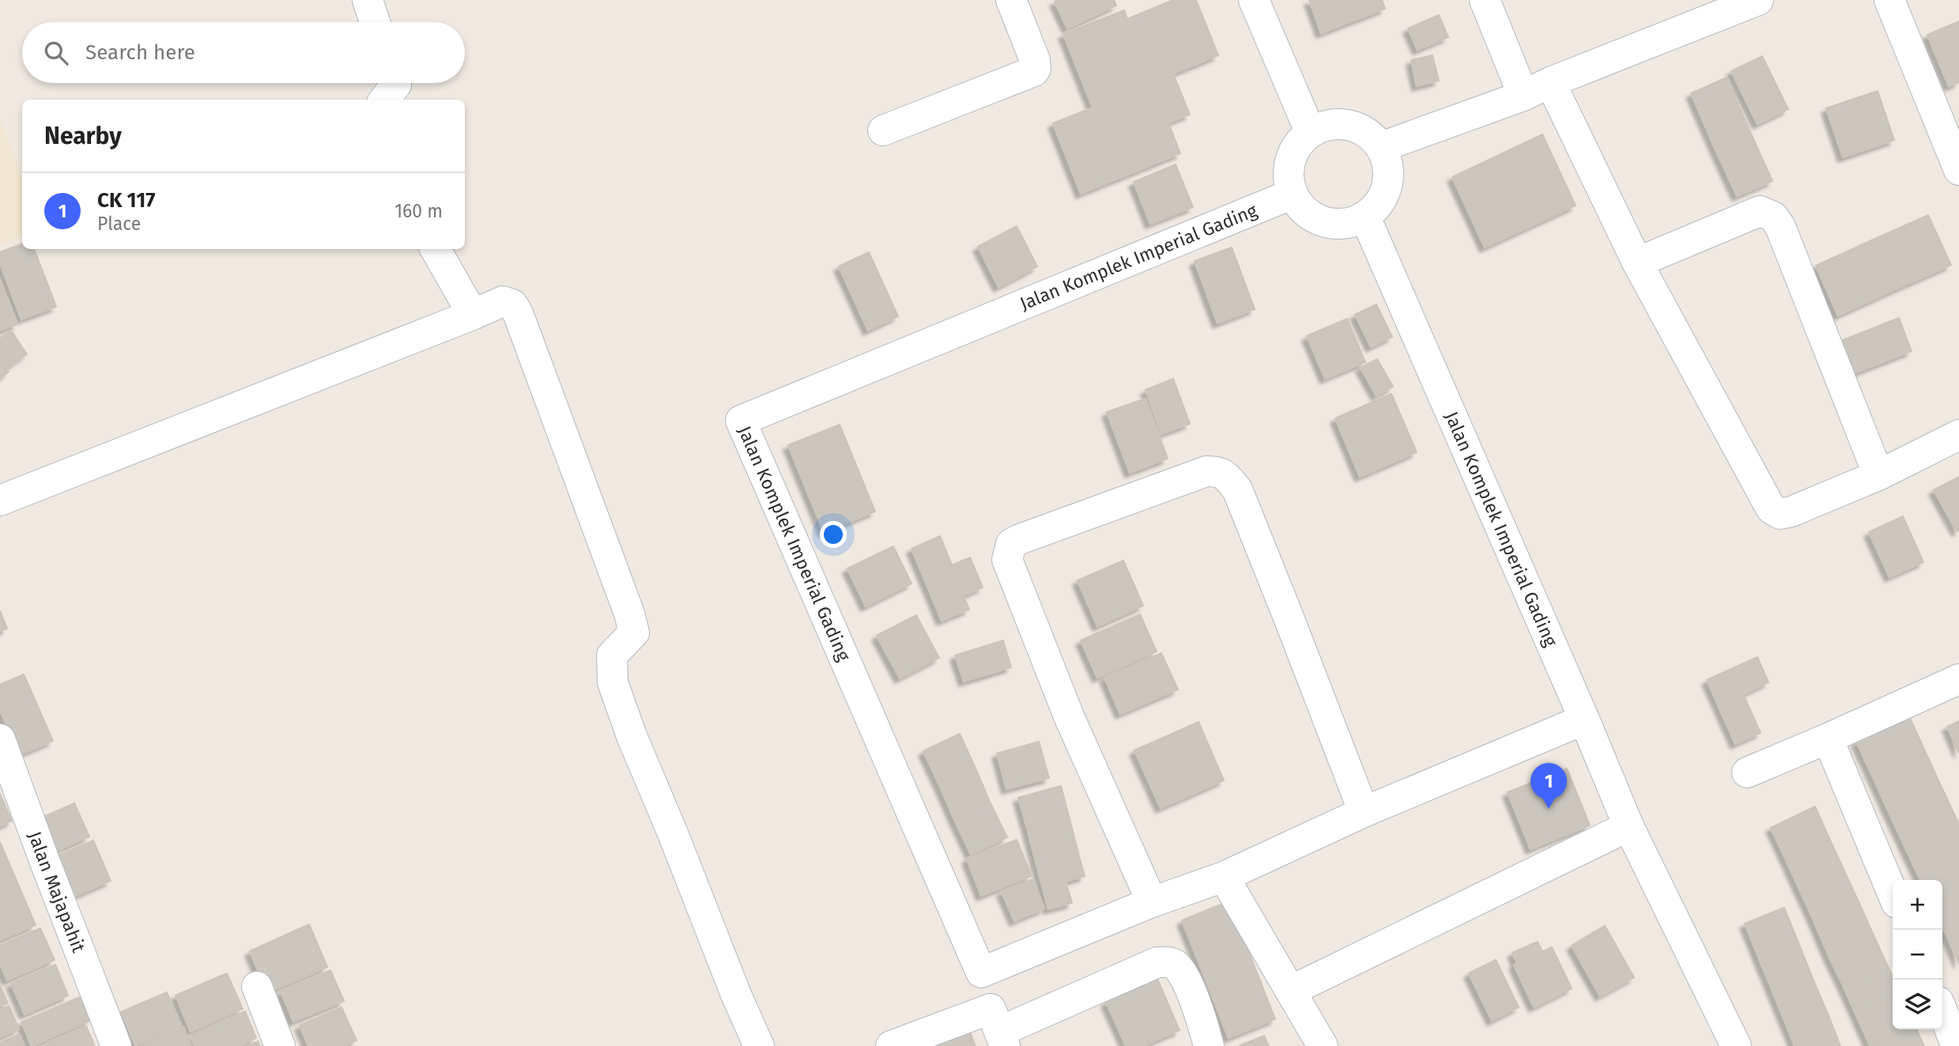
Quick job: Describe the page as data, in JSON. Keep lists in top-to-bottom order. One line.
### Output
{"streets":{"street":["Jalan Komplek Imperial Gading","Jalan Majapahit"]},"page":{"search":"Search here","heading":"Nearby","list":[{"mark":"1","name":"CK 117","note":"Place","value":"160 m"}],"pins":"1","map_buttons":["+","−"]}}
